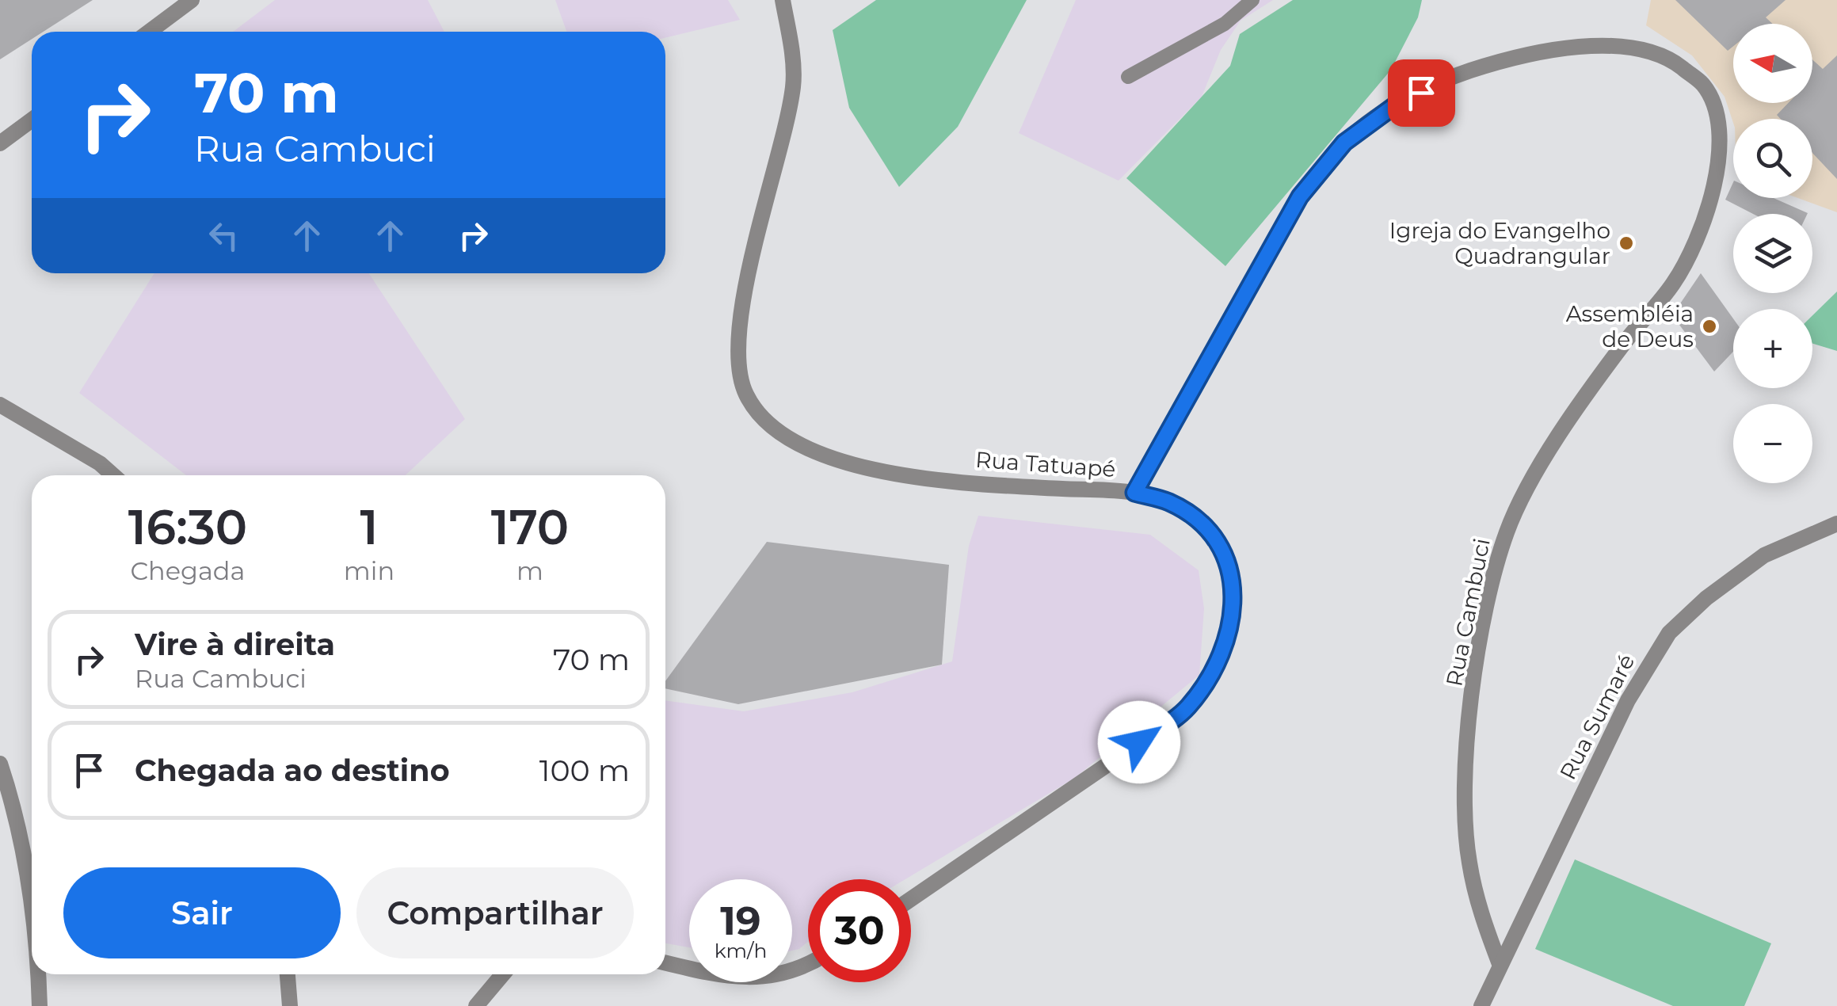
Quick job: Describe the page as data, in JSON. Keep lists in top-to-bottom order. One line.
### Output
{"streets":{"street":["Rua Tatuapé","Rua Cambuci","Rua Sumaré"]},"crossings":[["Rua Tatuapé","Rua Cambuci"],["Rua Cambuci","Rua Sumaré"]],"places":["Igreja do Evangelho Quadrangular","Assembléia de Deus"],"north":"left","page":{"map_buttons":["+","−"],"turn":["70 m","Rua Cambuci"],"eta":["16:30","Chegada","1","min","170","m"],"list":[{"name":"Vire à direita","note":"Rua Cambuci","value":"70 m"},{"name":"Chegada ao destino","value":"100 m"}],"buttons":["Sair","Compartilhar"],"speed":"19 km/h","limit":"30"}}
